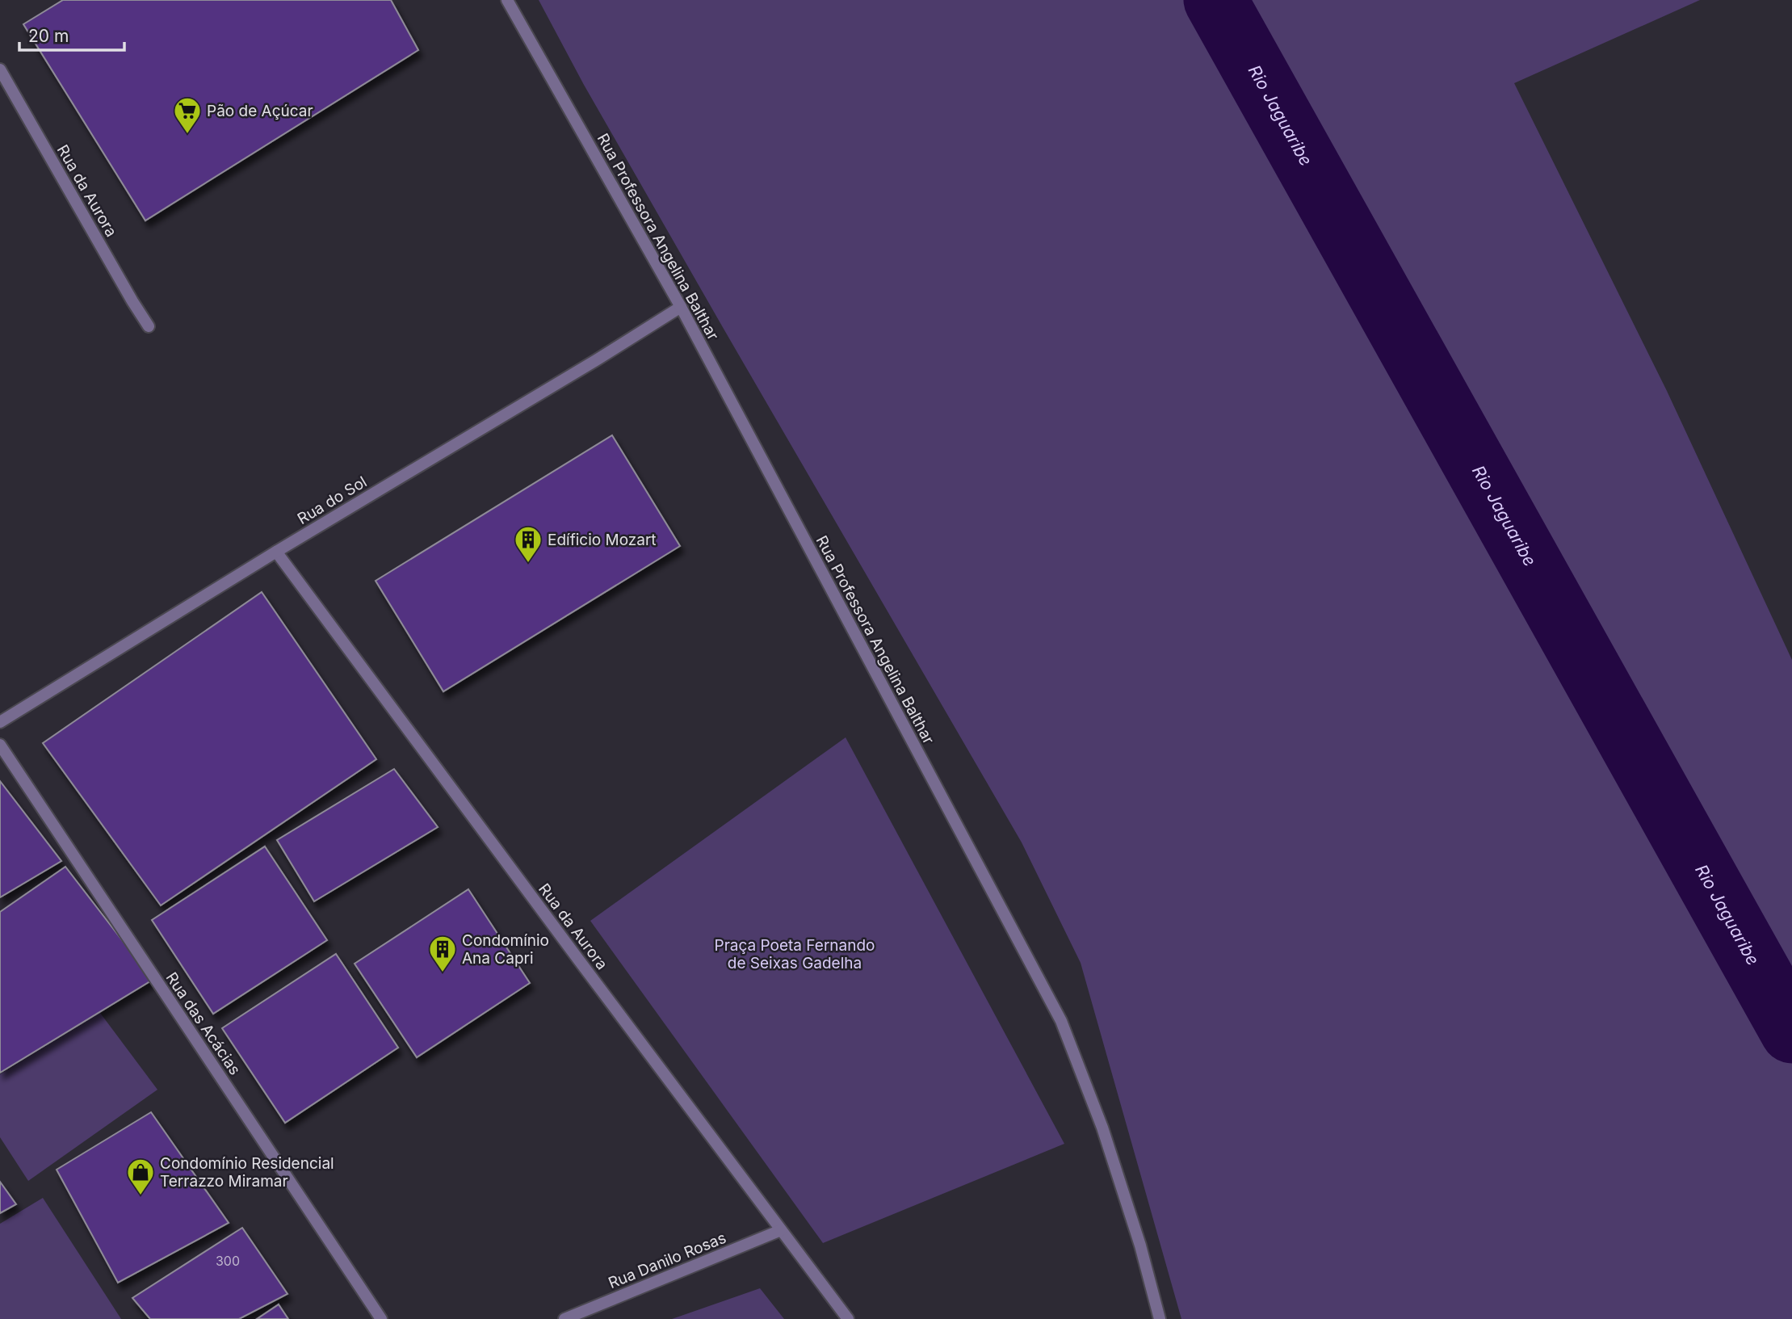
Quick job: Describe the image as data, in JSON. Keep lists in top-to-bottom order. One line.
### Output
{"streets":{"street":["Rua da Aurora","Rua Professora Angelina Balthar","Rua do Sol","Rua das Acácias","Rua Danilo Rosas"]},"crossings":[["Rua da Aurora","Rua do Sol"],["Rua da Aurora","Rua Danilo Rosas"],["Rua Professora Angelina Balthar","Rua do Sol"]],"water":["Rio Jaguaribe"],"parks":["Praça Poeta Fernando de Seixas Gadelha"],"places":{"supermarket":["Pão de Açúcar"],"building":["Edíficio Mozart","Condomínio Ana Capri"],"shop":["Condomínio Residencial Terrazzo Miramar"]},"house_numbers":["300"],"scale_bar":"20 m"}
